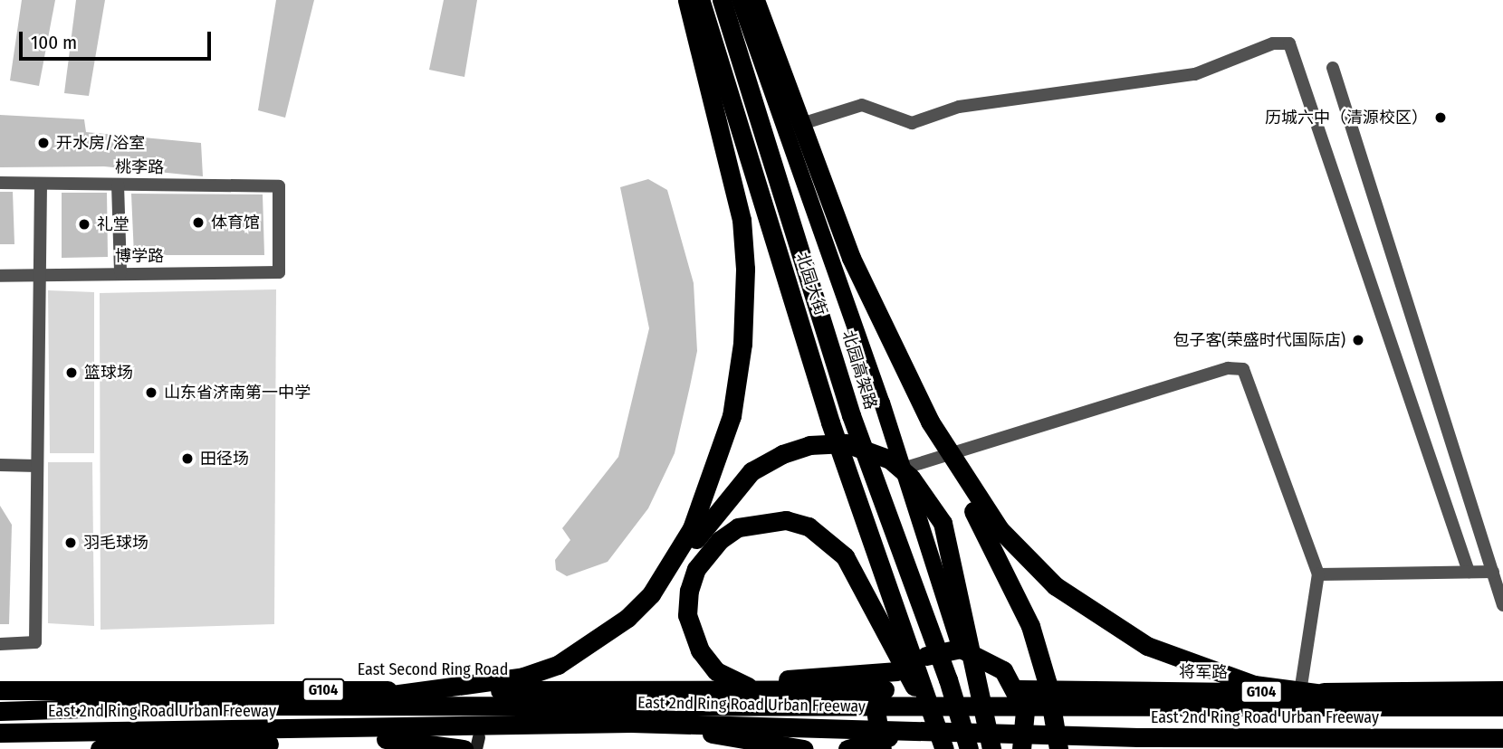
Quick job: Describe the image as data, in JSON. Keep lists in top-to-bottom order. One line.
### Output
{"streets":{"highway":["北园高架路","East Second Ring Road","将军路","G104","East 2nd Ring Road Urban Freeway"],"main road":["北园大街"],"street":["桃李路","博学路"]},"crossings":[["桃李路","博学路"]],"places":["历城六中（清源校区）","开水房/浴室","体育馆","礼堂","包子客(荣盛时代国际店)","篮球场","山东省济南第一中学","田径场","羽毛球场"],"scale_bar":"100 m"}
